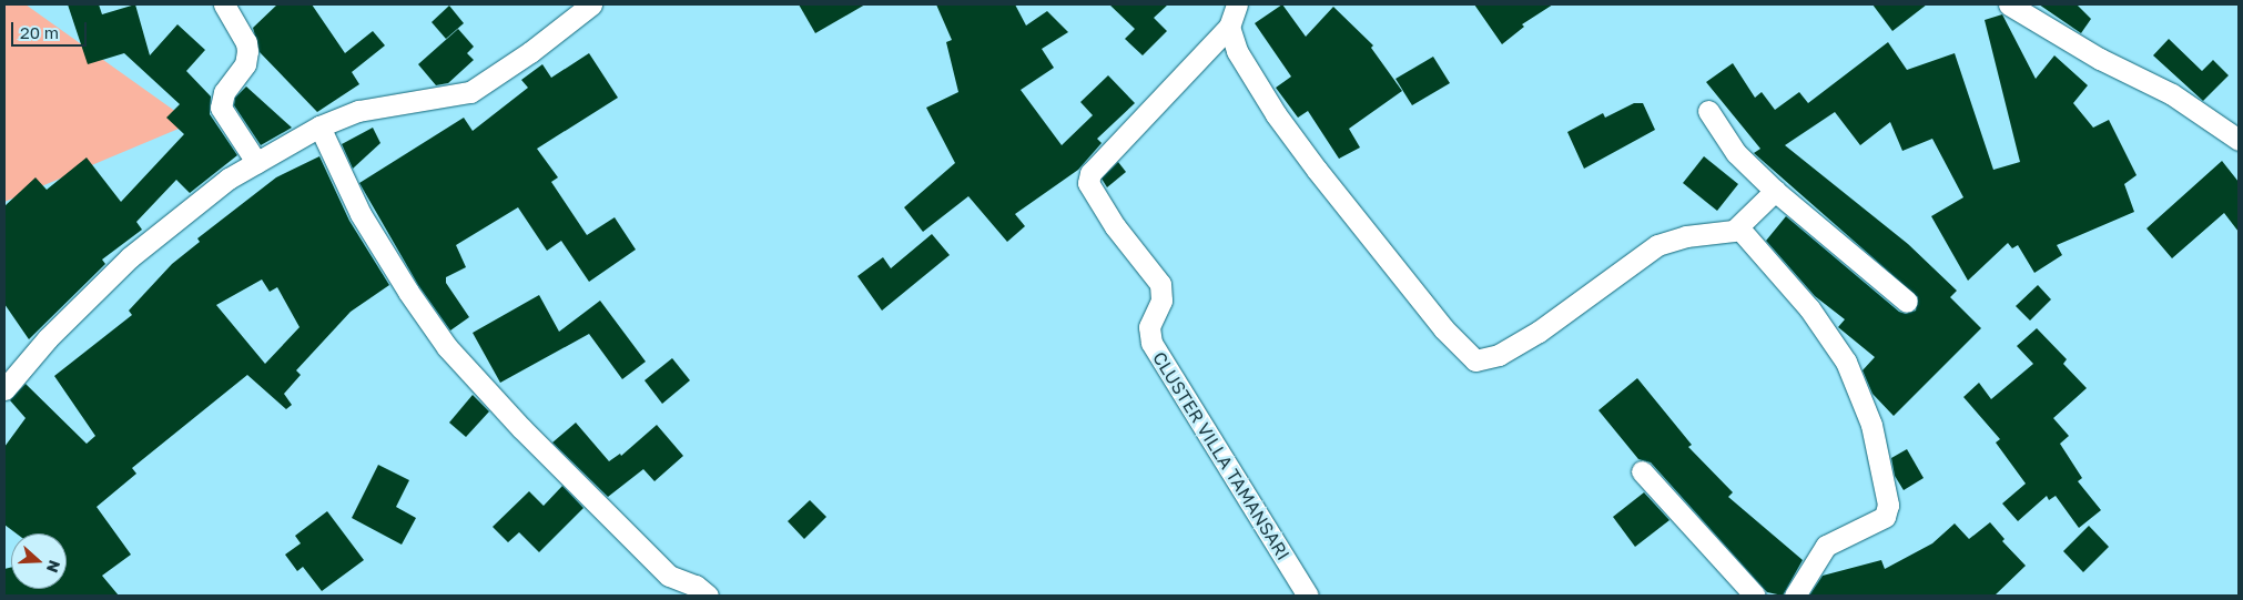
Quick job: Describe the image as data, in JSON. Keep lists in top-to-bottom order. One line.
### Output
{"streets":{"street":["CLUSTER VILLA TAMANSARI"]},"scale_bar":"20 m","north":"right"}
